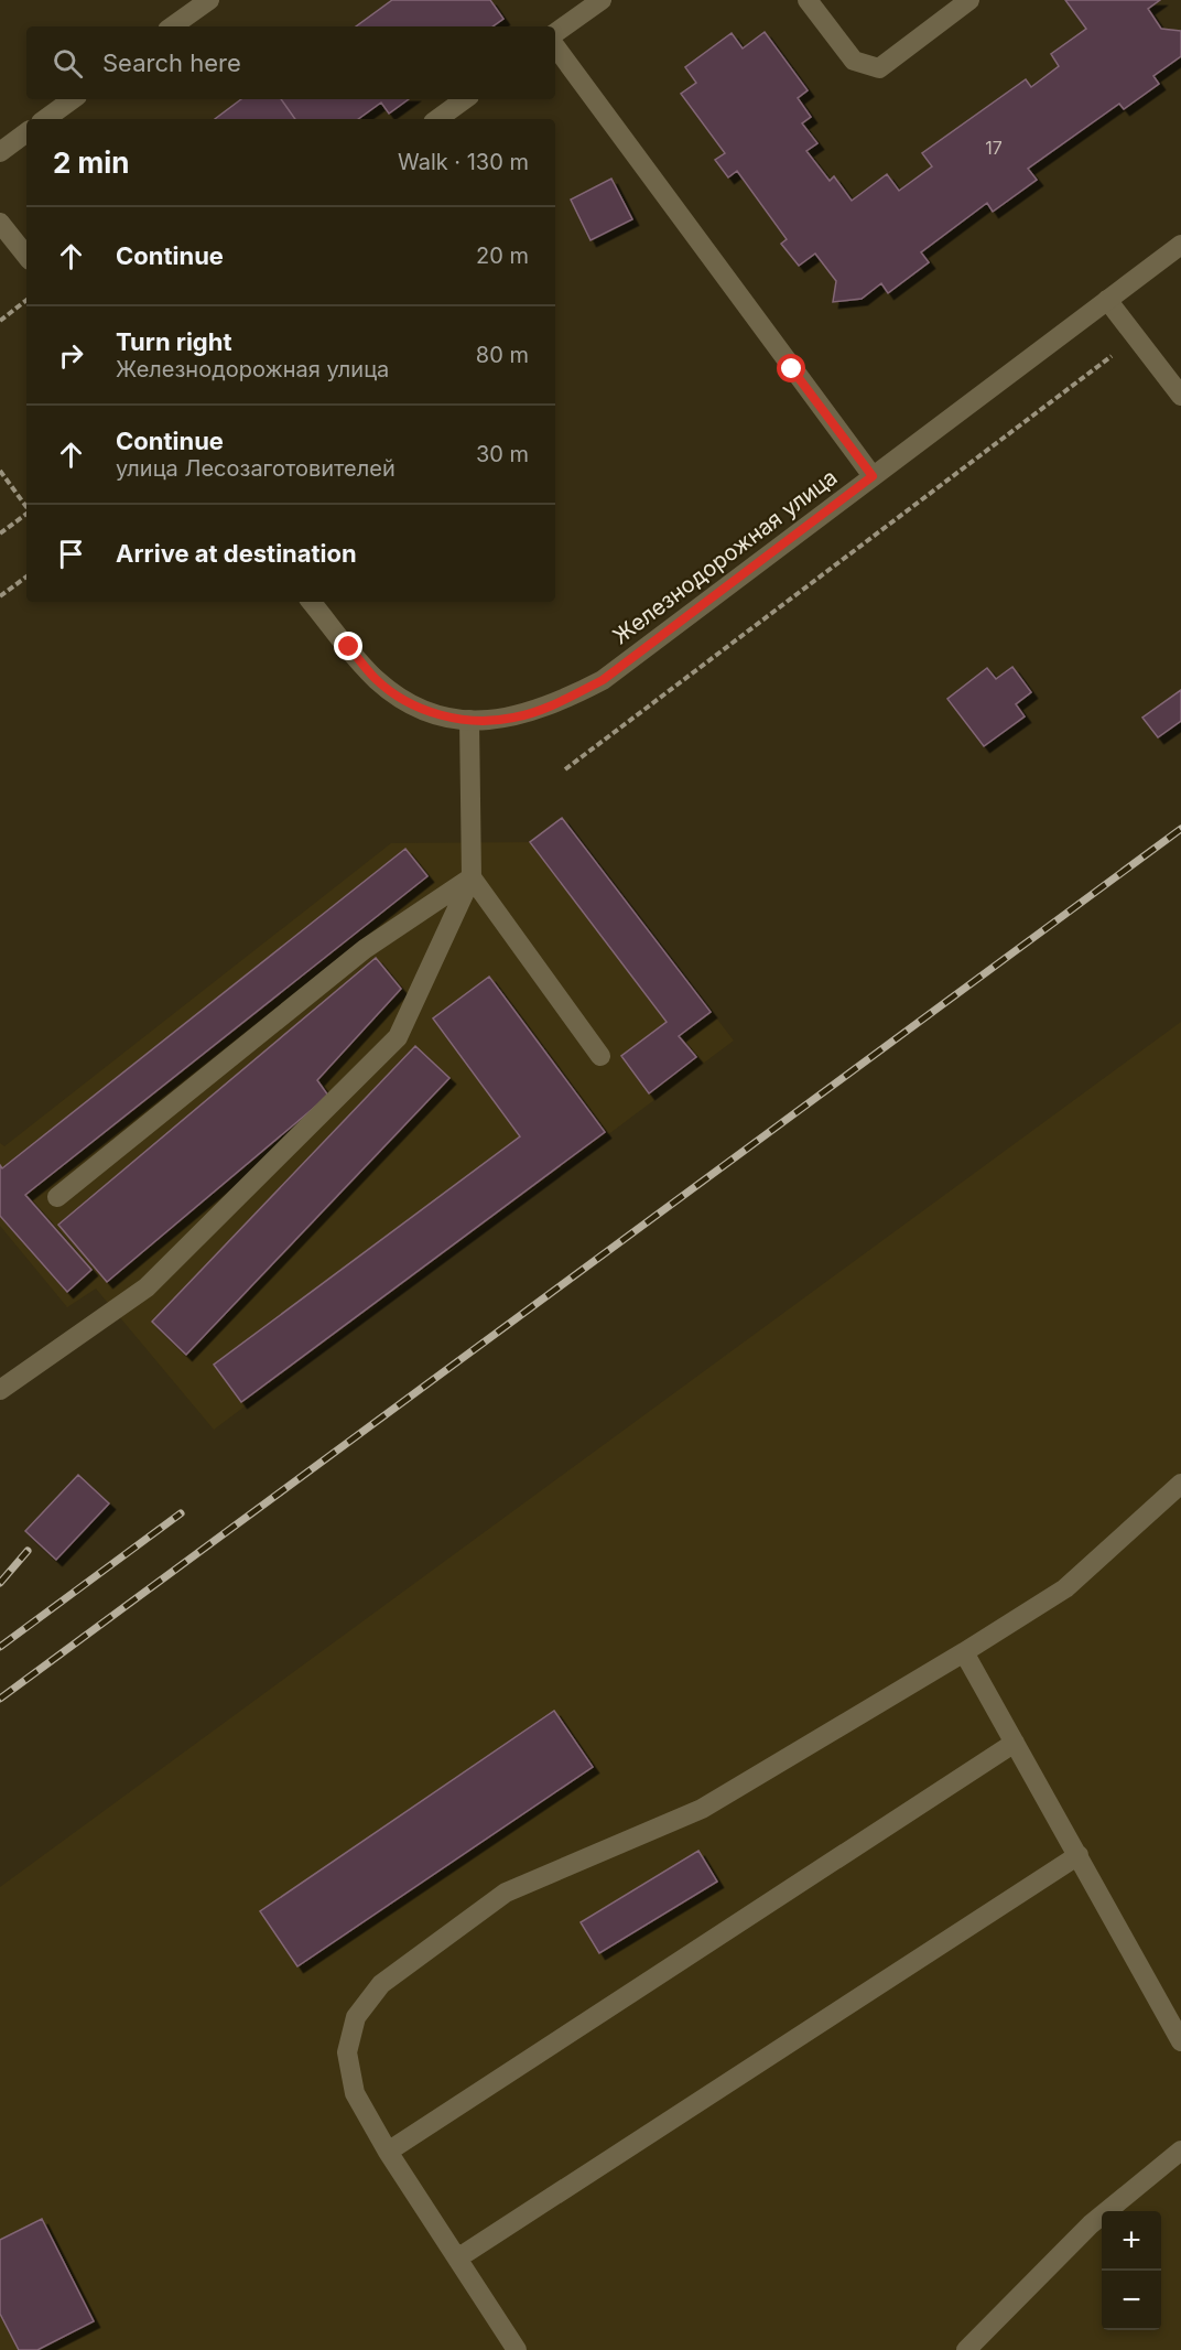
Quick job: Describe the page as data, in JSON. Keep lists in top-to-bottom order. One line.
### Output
{"streets":{"main road":["Железнодорожная улица"]},"house_numbers":["17"],"page":{"search":"Search here","heading":["2 min","Walk · 130 m"],"list":[["Continue","20 m"],["Turn right","Железнодорожная улица","80 m"],["Continue","улица Лесозаготовителей","30 m"],"Arrive at destination"],"map_buttons":["+","−"]}}
